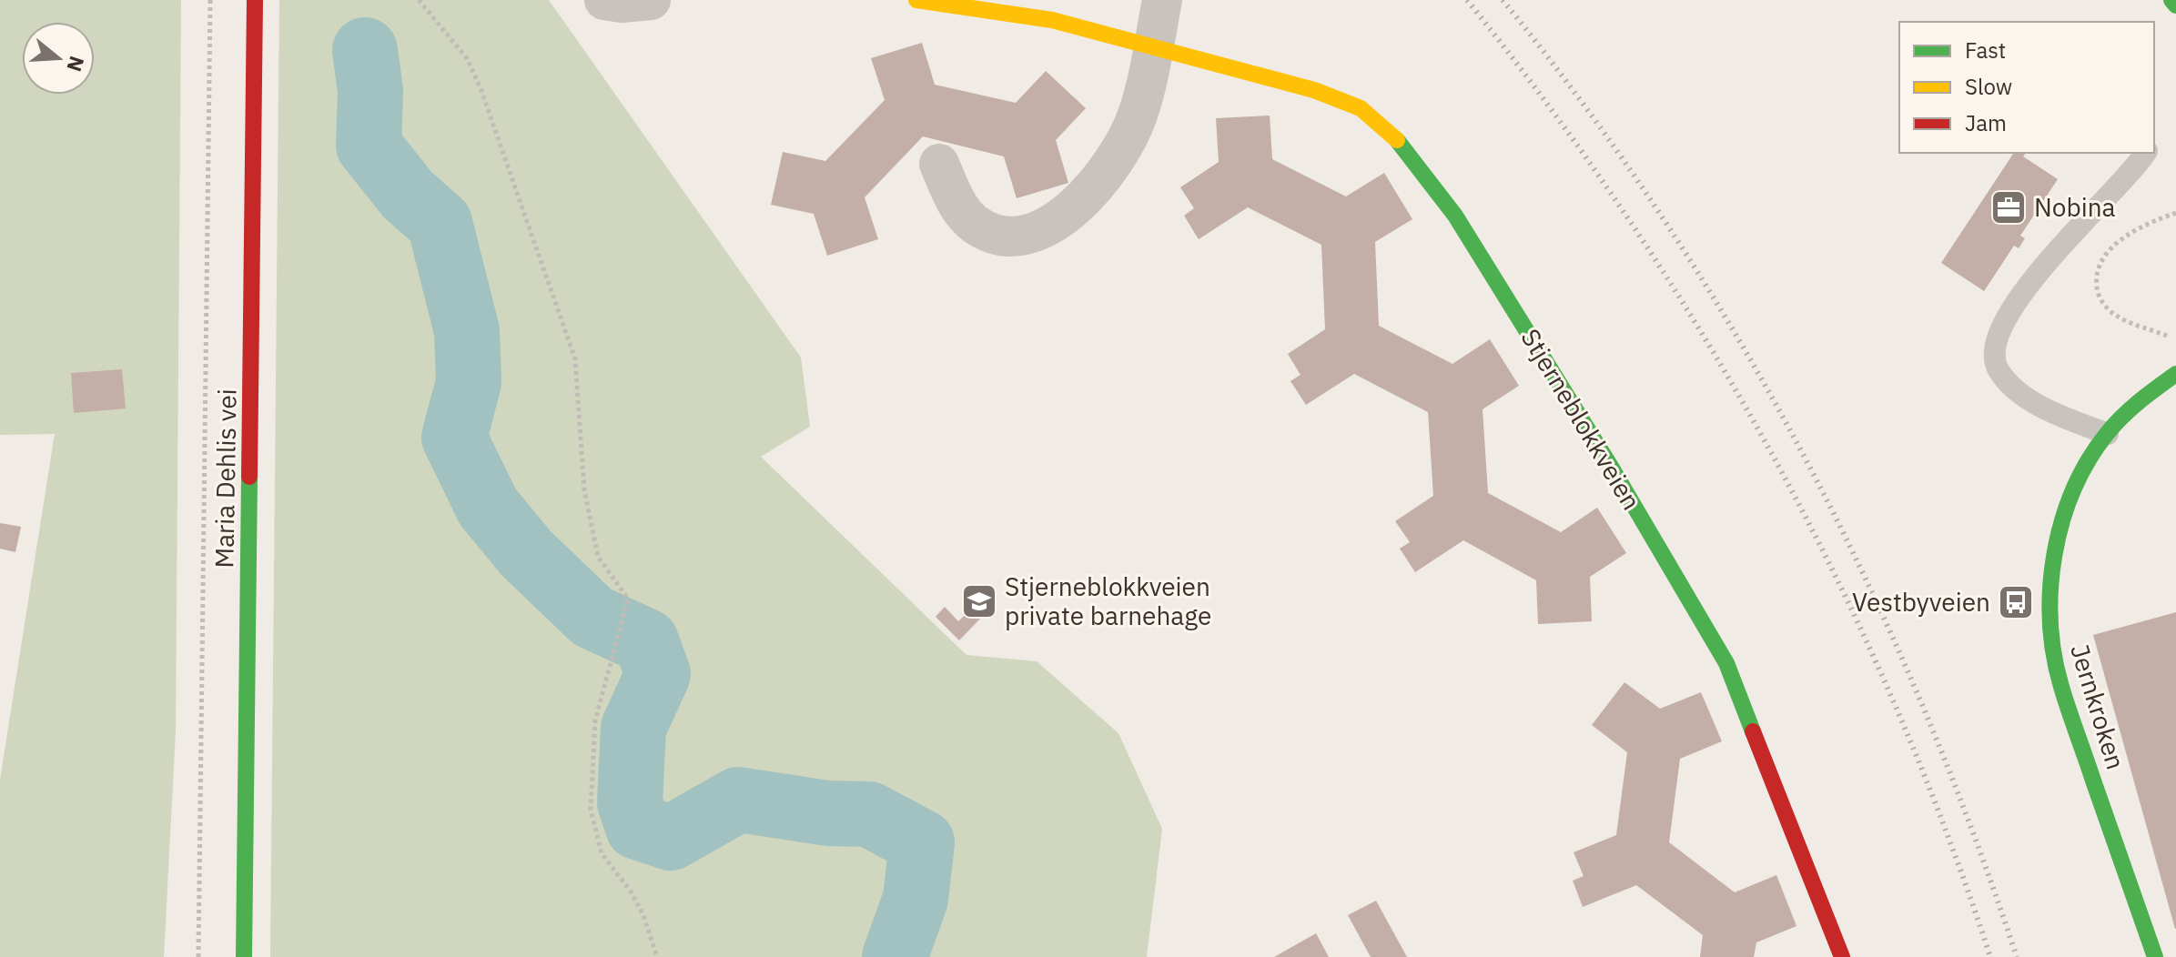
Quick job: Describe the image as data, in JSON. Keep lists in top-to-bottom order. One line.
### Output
{"streets":{"main road":["Stjerneblokkveien","Maria Dehlis vei","Jernkroken"]},"places":{"office":["Nobina"],"school or university":["Stjerneblokkveien private barnehage"],"bus stop":["Vestbyveien"]},"legend":["Fast","Slow","Jam"],"north":"right"}
